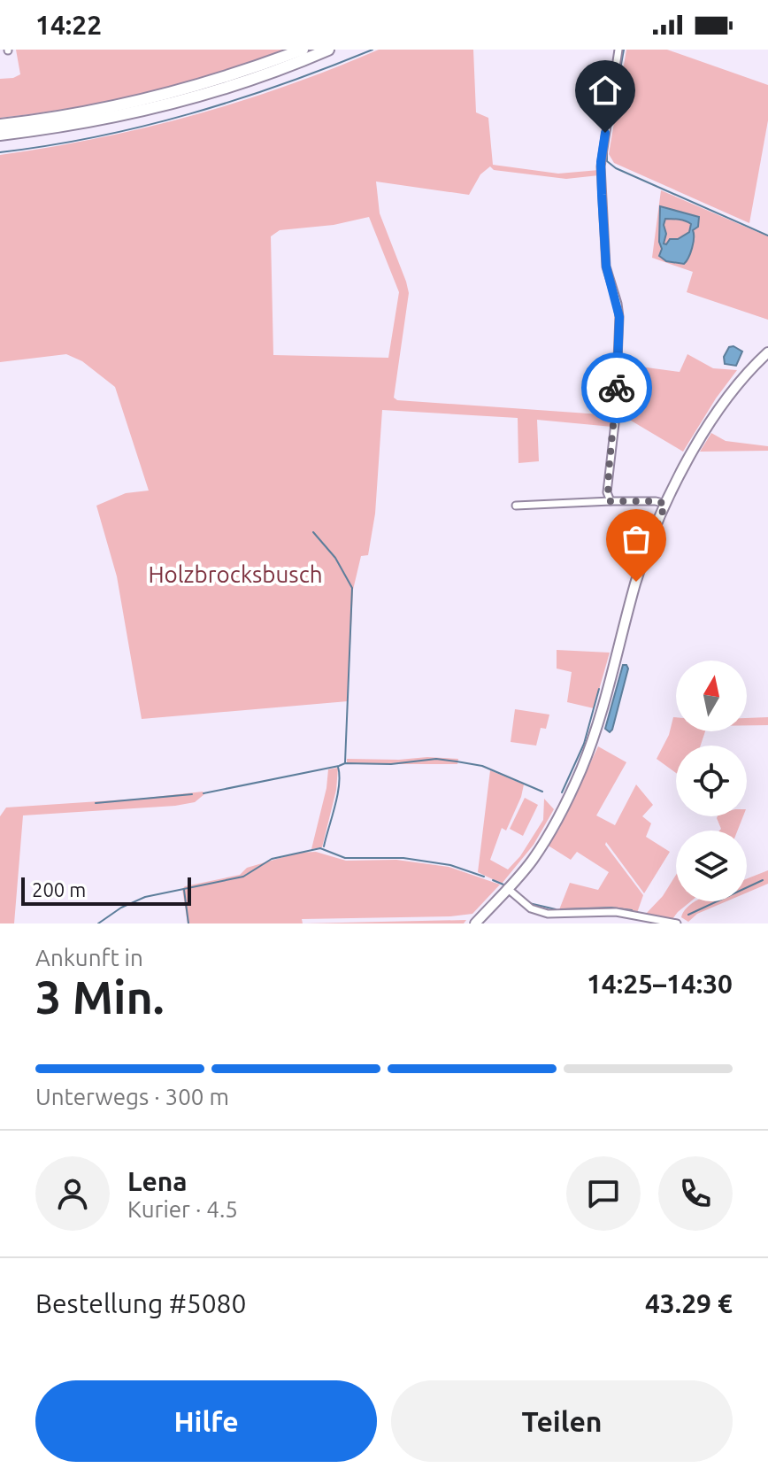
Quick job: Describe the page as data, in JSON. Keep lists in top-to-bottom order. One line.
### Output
{"parks":["Holzbrocksbusch"],"scale_bar":"200 m","north":"top","page":{"status":"14:22","scale":"200 m","heading":["3 Min.","Ankunft in","14:25–14:30"],"panel":["Lena","Kurier · 4.5","Bestellung #5080","43.29 €"],"bar":"Unterwegs · 300 m","buttons":["Hilfe","Teilen"]}}
